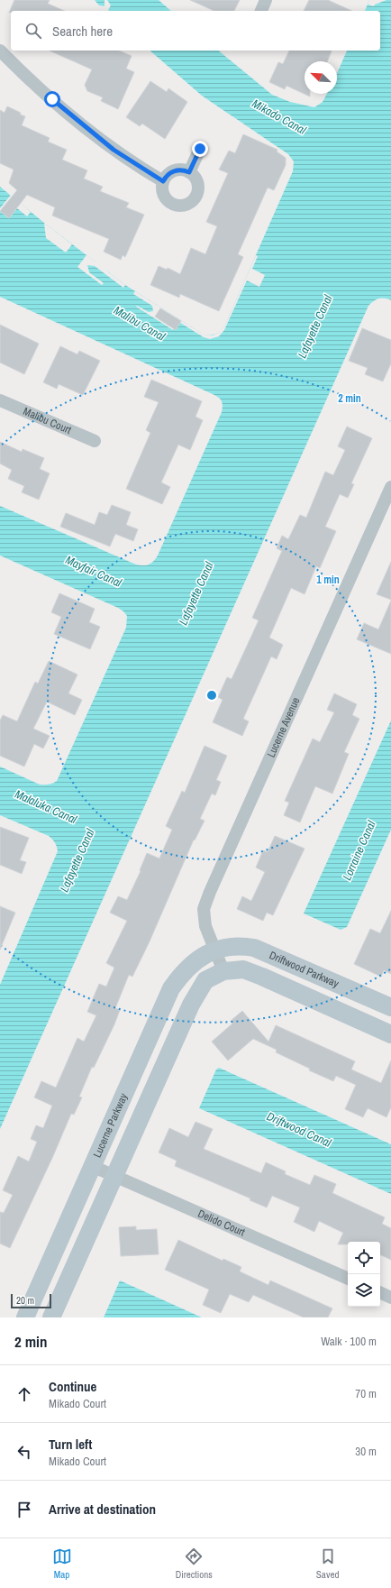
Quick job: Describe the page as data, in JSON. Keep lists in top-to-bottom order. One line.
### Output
{"streets":{"street":["Malibu Court","Lucerne Avenue","Driftwood Parkway","Lucerne Parkway","Delido Court"]},"crossings":[["Lucerne Avenue","Driftwood Parkway"],["Lucerne Avenue","Lucerne Parkway"],["Driftwood Parkway","Lucerne Parkway"],["Lucerne Parkway","Delido Court"]],"water":["Mikado Canal","Malibu Canal","Lafayette Canal","Mayfair Canal","Malaluka Canal","Lorraine Canal","Driftwood Canal"],"scale_bar":"20 m","north":"top left","page":{"search":"Search here","scale":"20 m","heading":["2 min","Walk · 100 m"],"list":[["Continue","Mikado Court","70 m"],["Turn left","Mikado Court","30 m"],"Arrive at destination"],"nav":["Map","Directions","Saved"]},"rings":["2 min","1 min"]}
